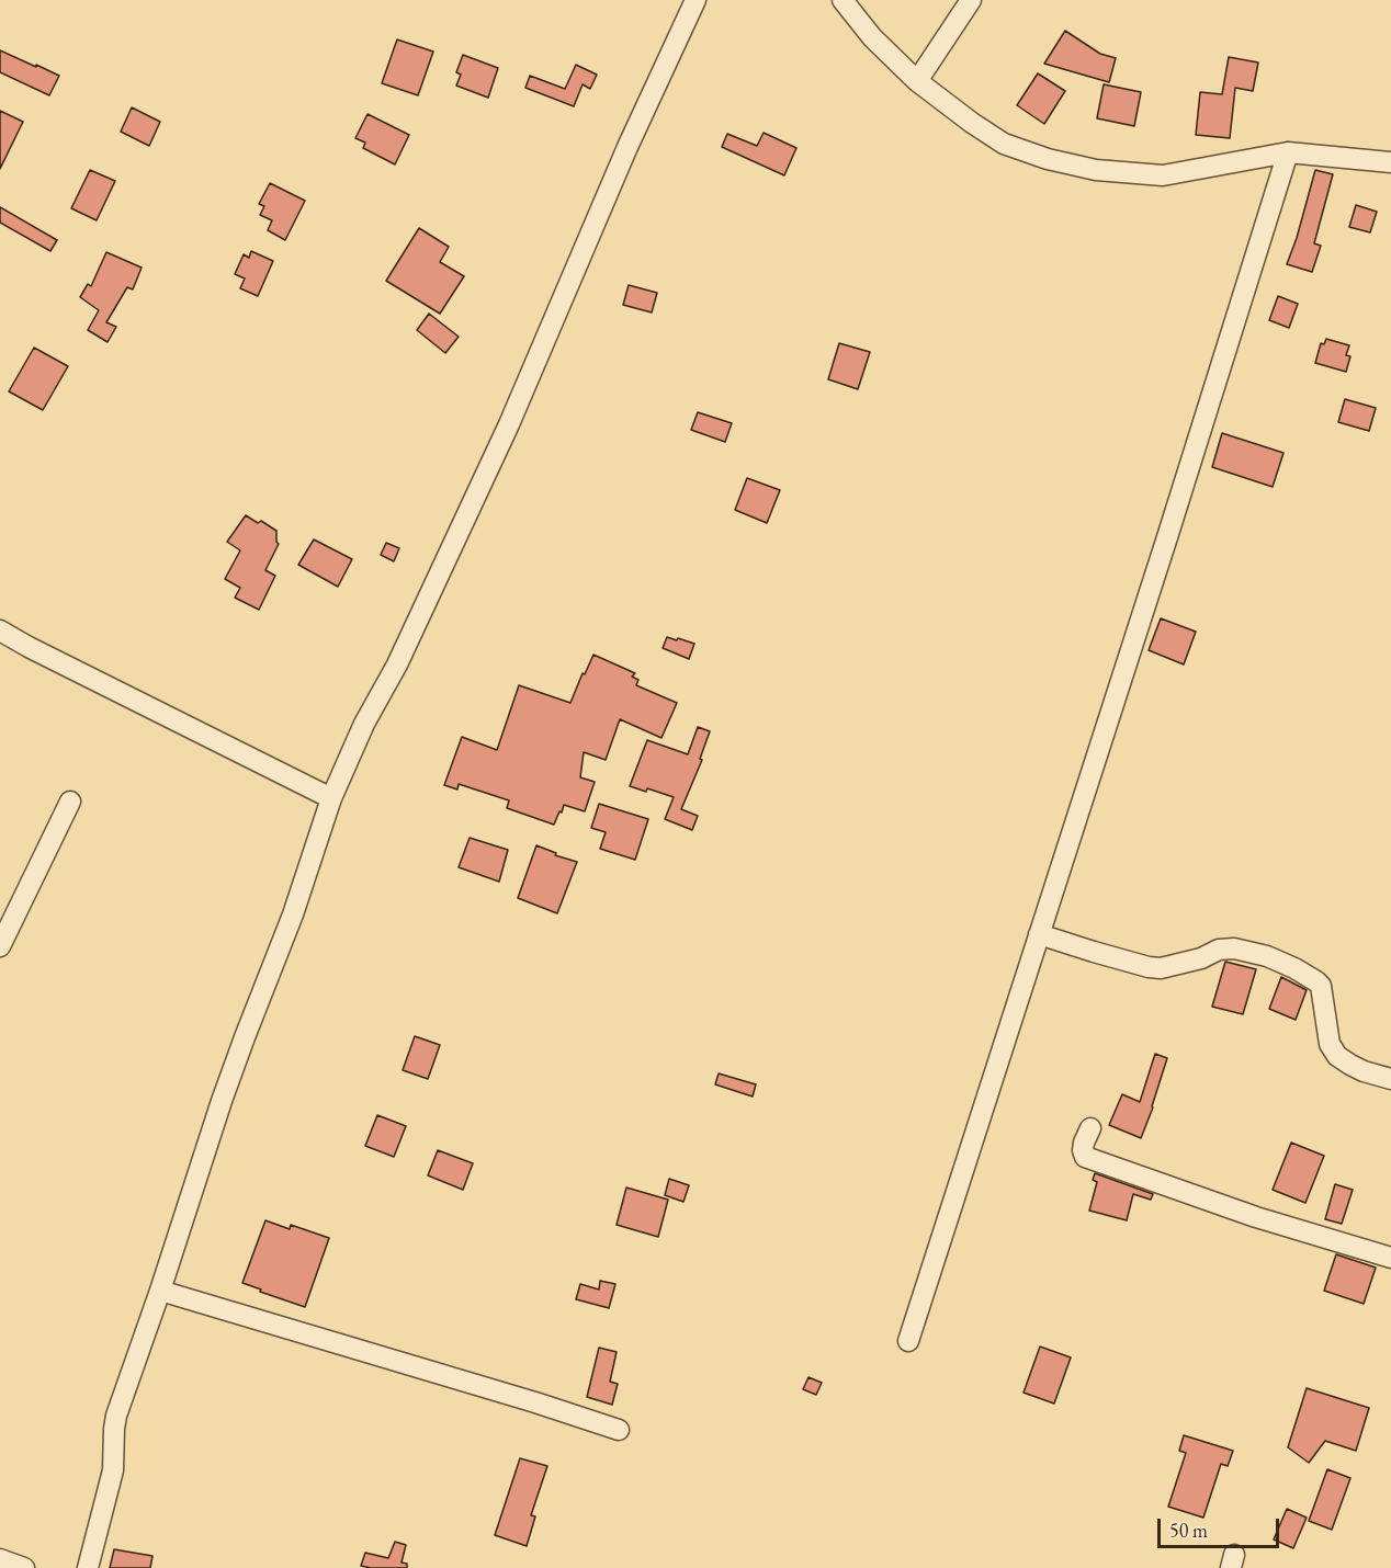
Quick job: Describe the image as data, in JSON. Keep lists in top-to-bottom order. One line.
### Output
{"scale_bar":"50 m"}
